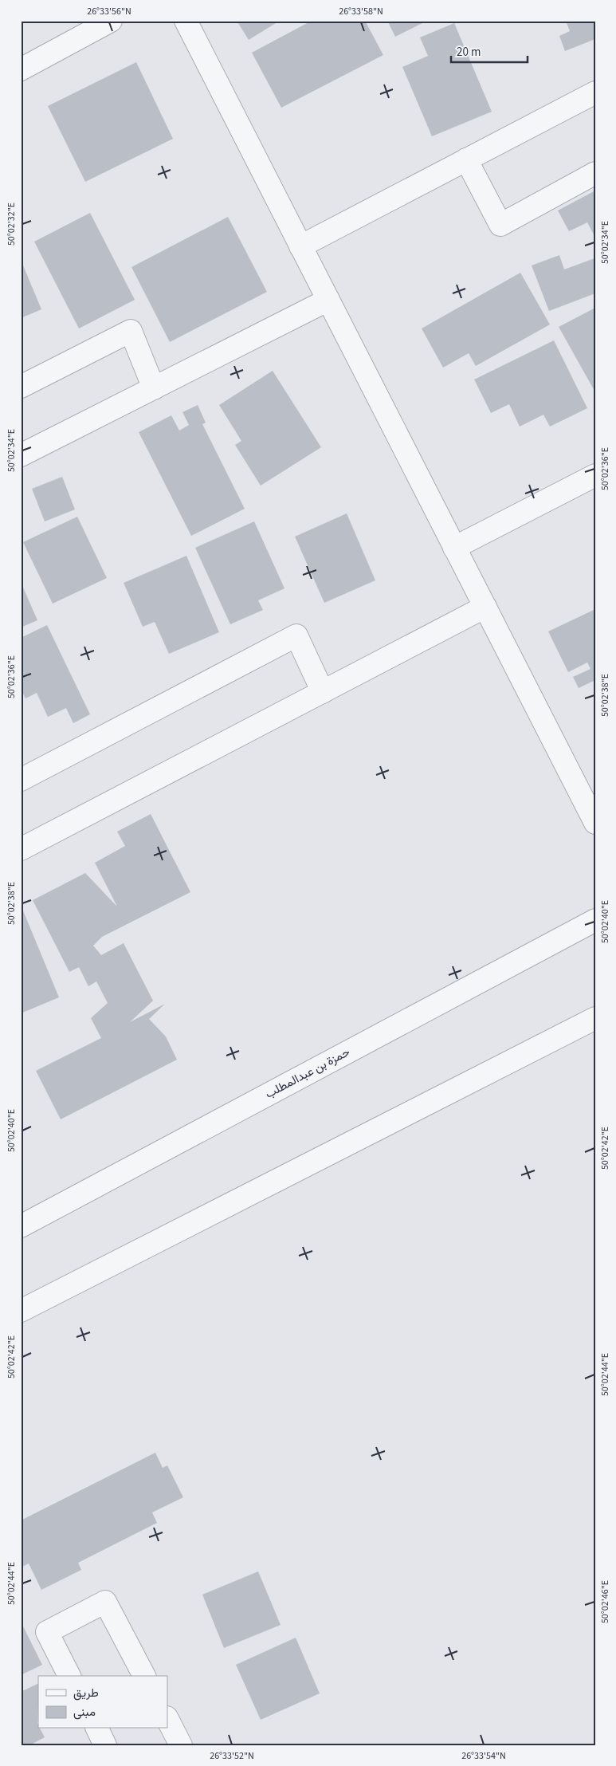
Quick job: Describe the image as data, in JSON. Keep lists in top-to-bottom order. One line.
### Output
{"streets":{"street":["حمزة بن عبدالمطلب"]},"legend":["طريق","مبنى"],"scale_bar":"20 m","coordinates":["26°33'56\"N","26°33'58\"N","50°02'32\"E","50°02'34\"E","50°02'36\"E","50°02'38\"E","50°02'40\"E","50°02'42\"E","50°02'44\"E","50°02'46\"E","26°33'52\"N","26°33'54\"N"]}
